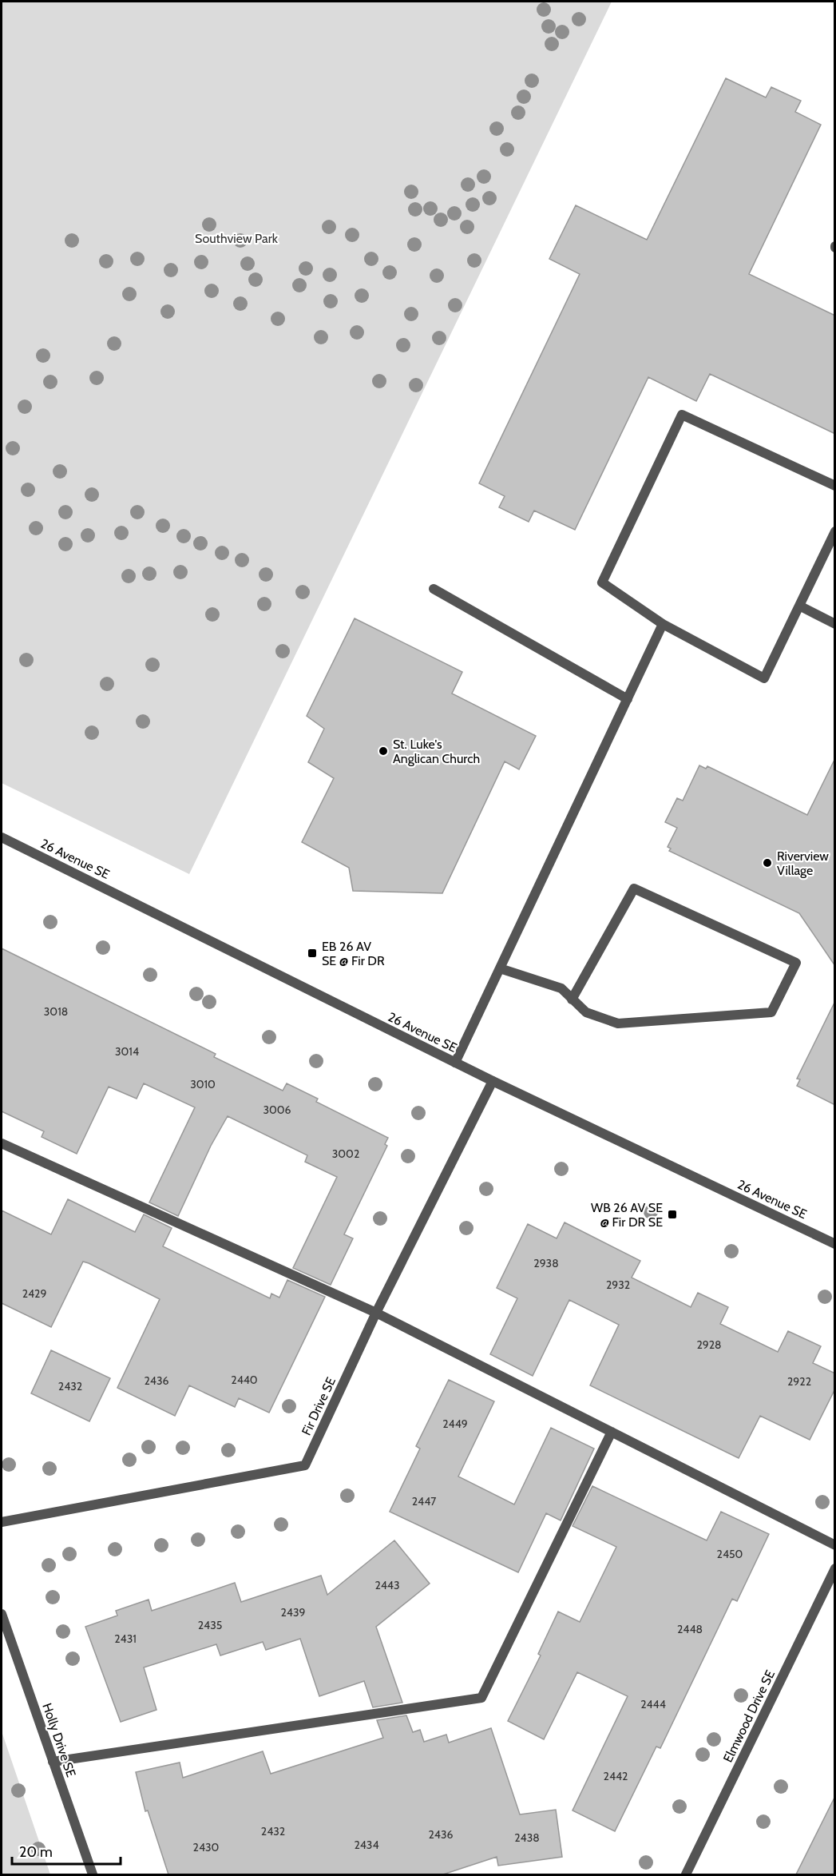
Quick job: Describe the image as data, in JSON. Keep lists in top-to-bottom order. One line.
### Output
{"streets":{"street":["26 Avenue SE","Fir Drive SE","Elmwood Drive SE","Holly Drive SE"]},"crossings":[["26 Avenue SE","Fir Drive SE"]],"parks":["Southview Park"],"places":{"other":["St. Luke's Anglican Church","Riverview Village"],"transit":["EB 26 AV SE @ Fir DR","WB 26 AV SE @ Fir DR SE"]},"house_numbers":["3018","3014","3010","3006","3002","2938","2932","2429","2928","2440","2436","2922","2432","2449","2447","2450","2443","2439","2435","2448","2431","2444","2442","2432","2436","2438","2434","2430"],"scale_bar":"20 m"}
